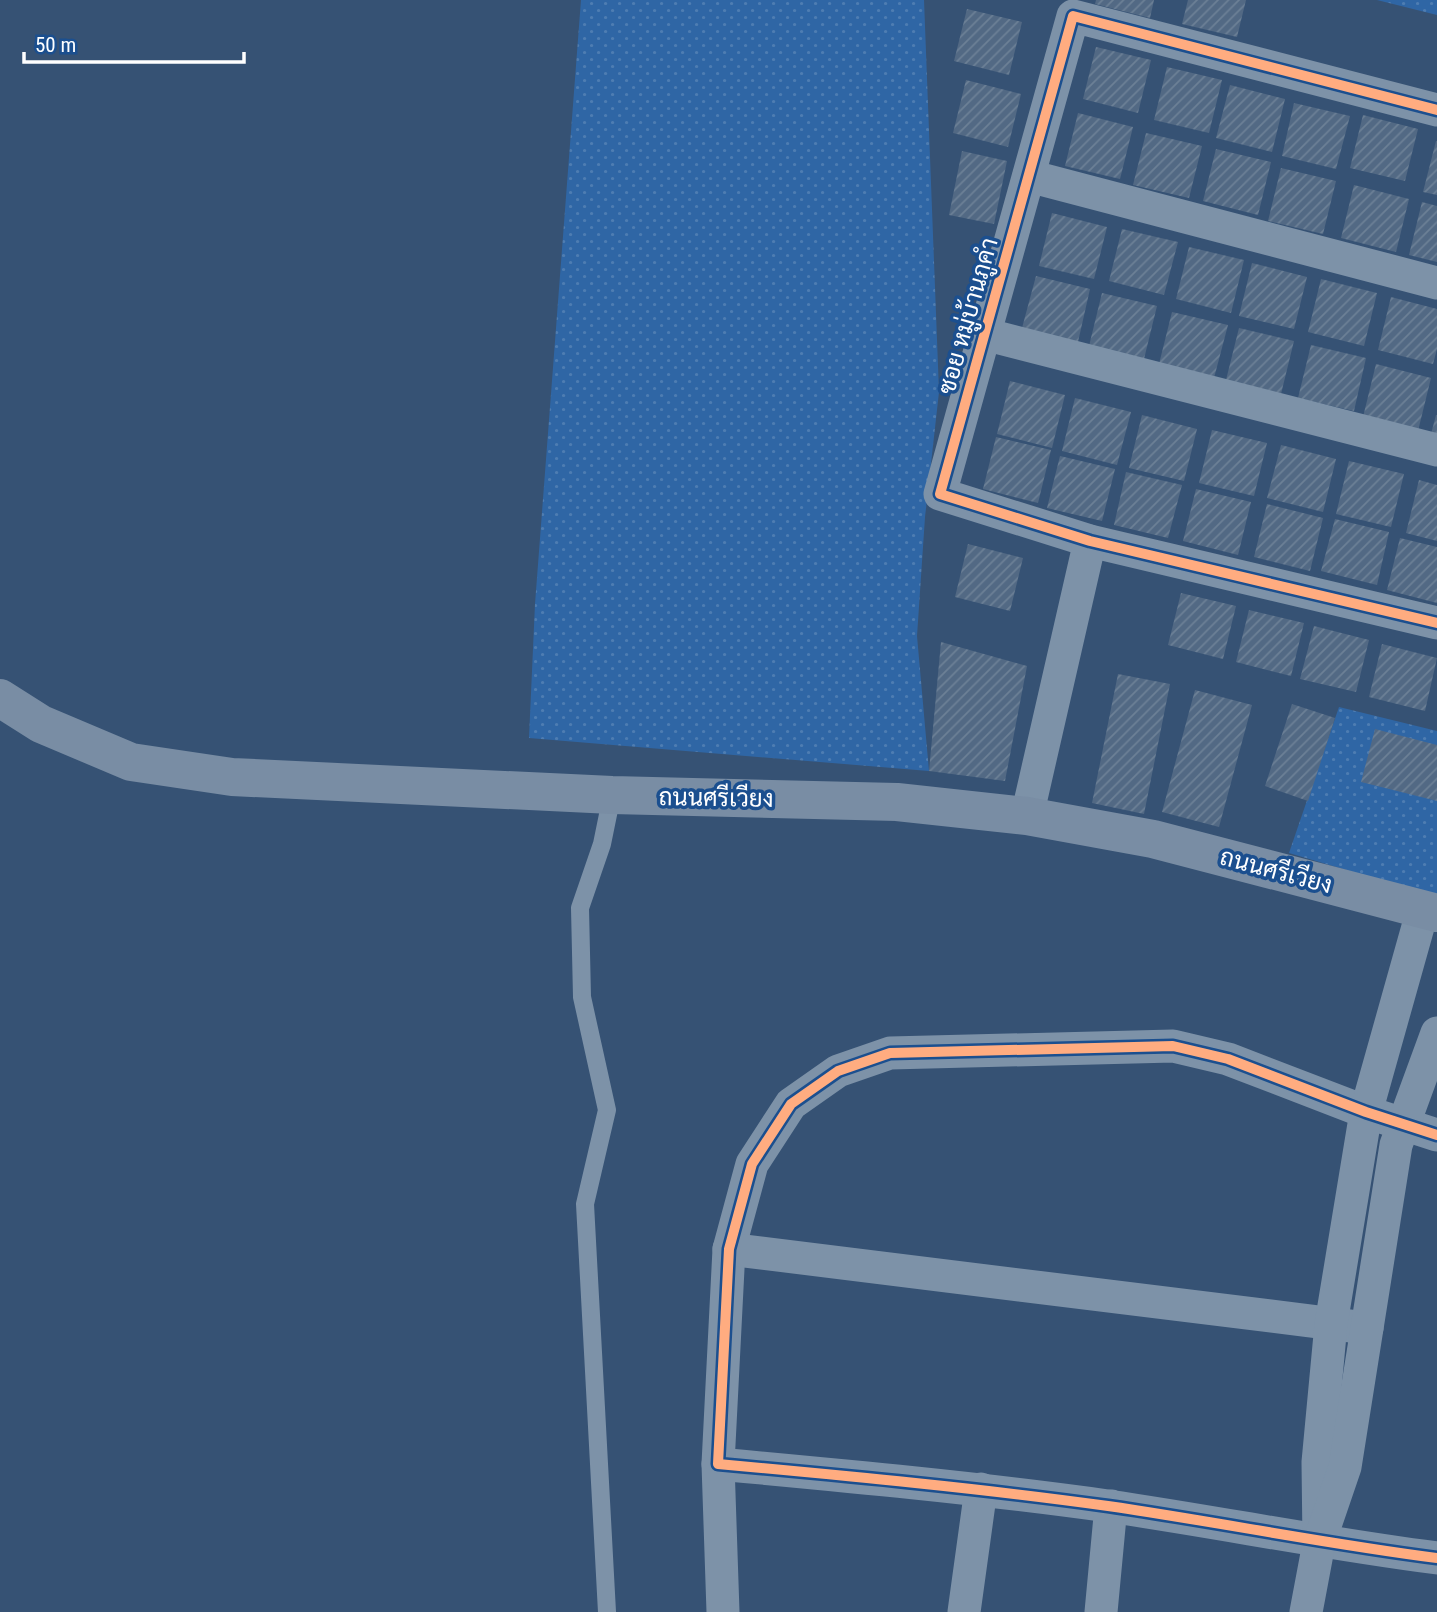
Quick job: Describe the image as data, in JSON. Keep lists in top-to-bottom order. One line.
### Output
{"streets":{"main road":["ถนนศรีเวียง"],"street":["ซอย หมู่บ้านภูคำ"]},"scale_bar":"50 m"}
